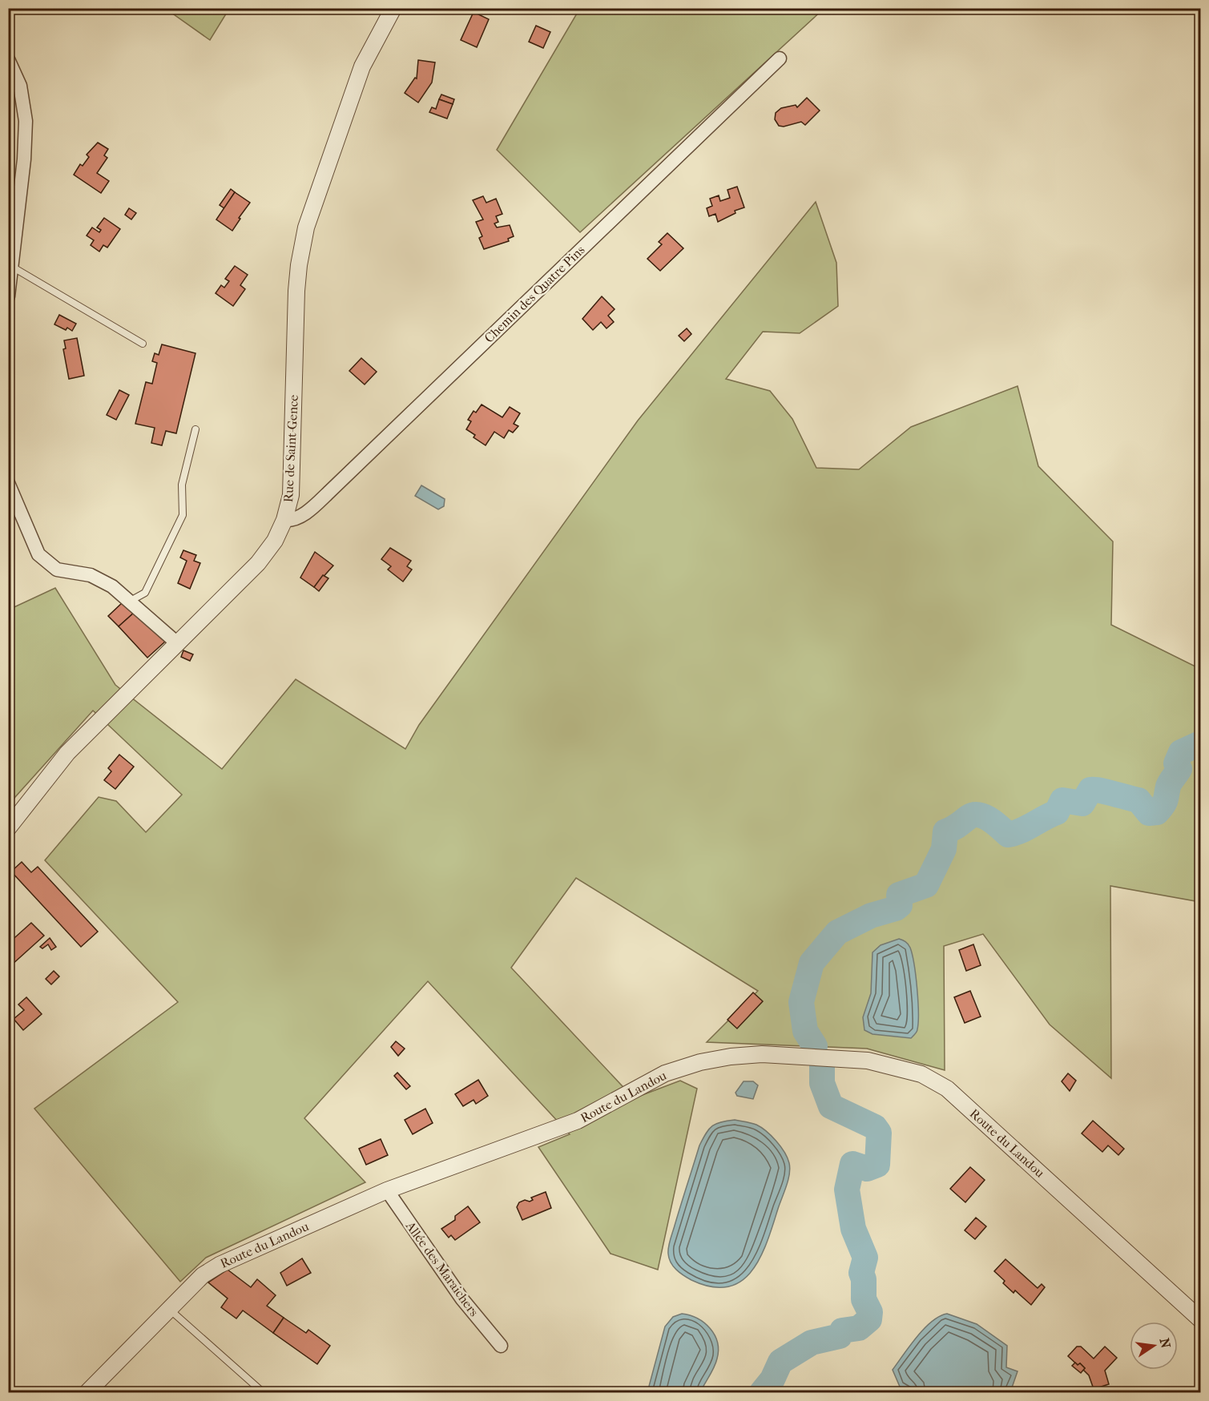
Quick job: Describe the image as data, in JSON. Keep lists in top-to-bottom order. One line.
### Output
{"streets":{"street":["Chemin des Quatre Pins","Rue de Saint-Gence","Route du Landou","Allée des Maraichers"]},"crossings":[["Chemin des Quatre Pins","Rue de Saint-Gence"],["Route du Landou","Allée des Maraichers"]],"north":"right"}
